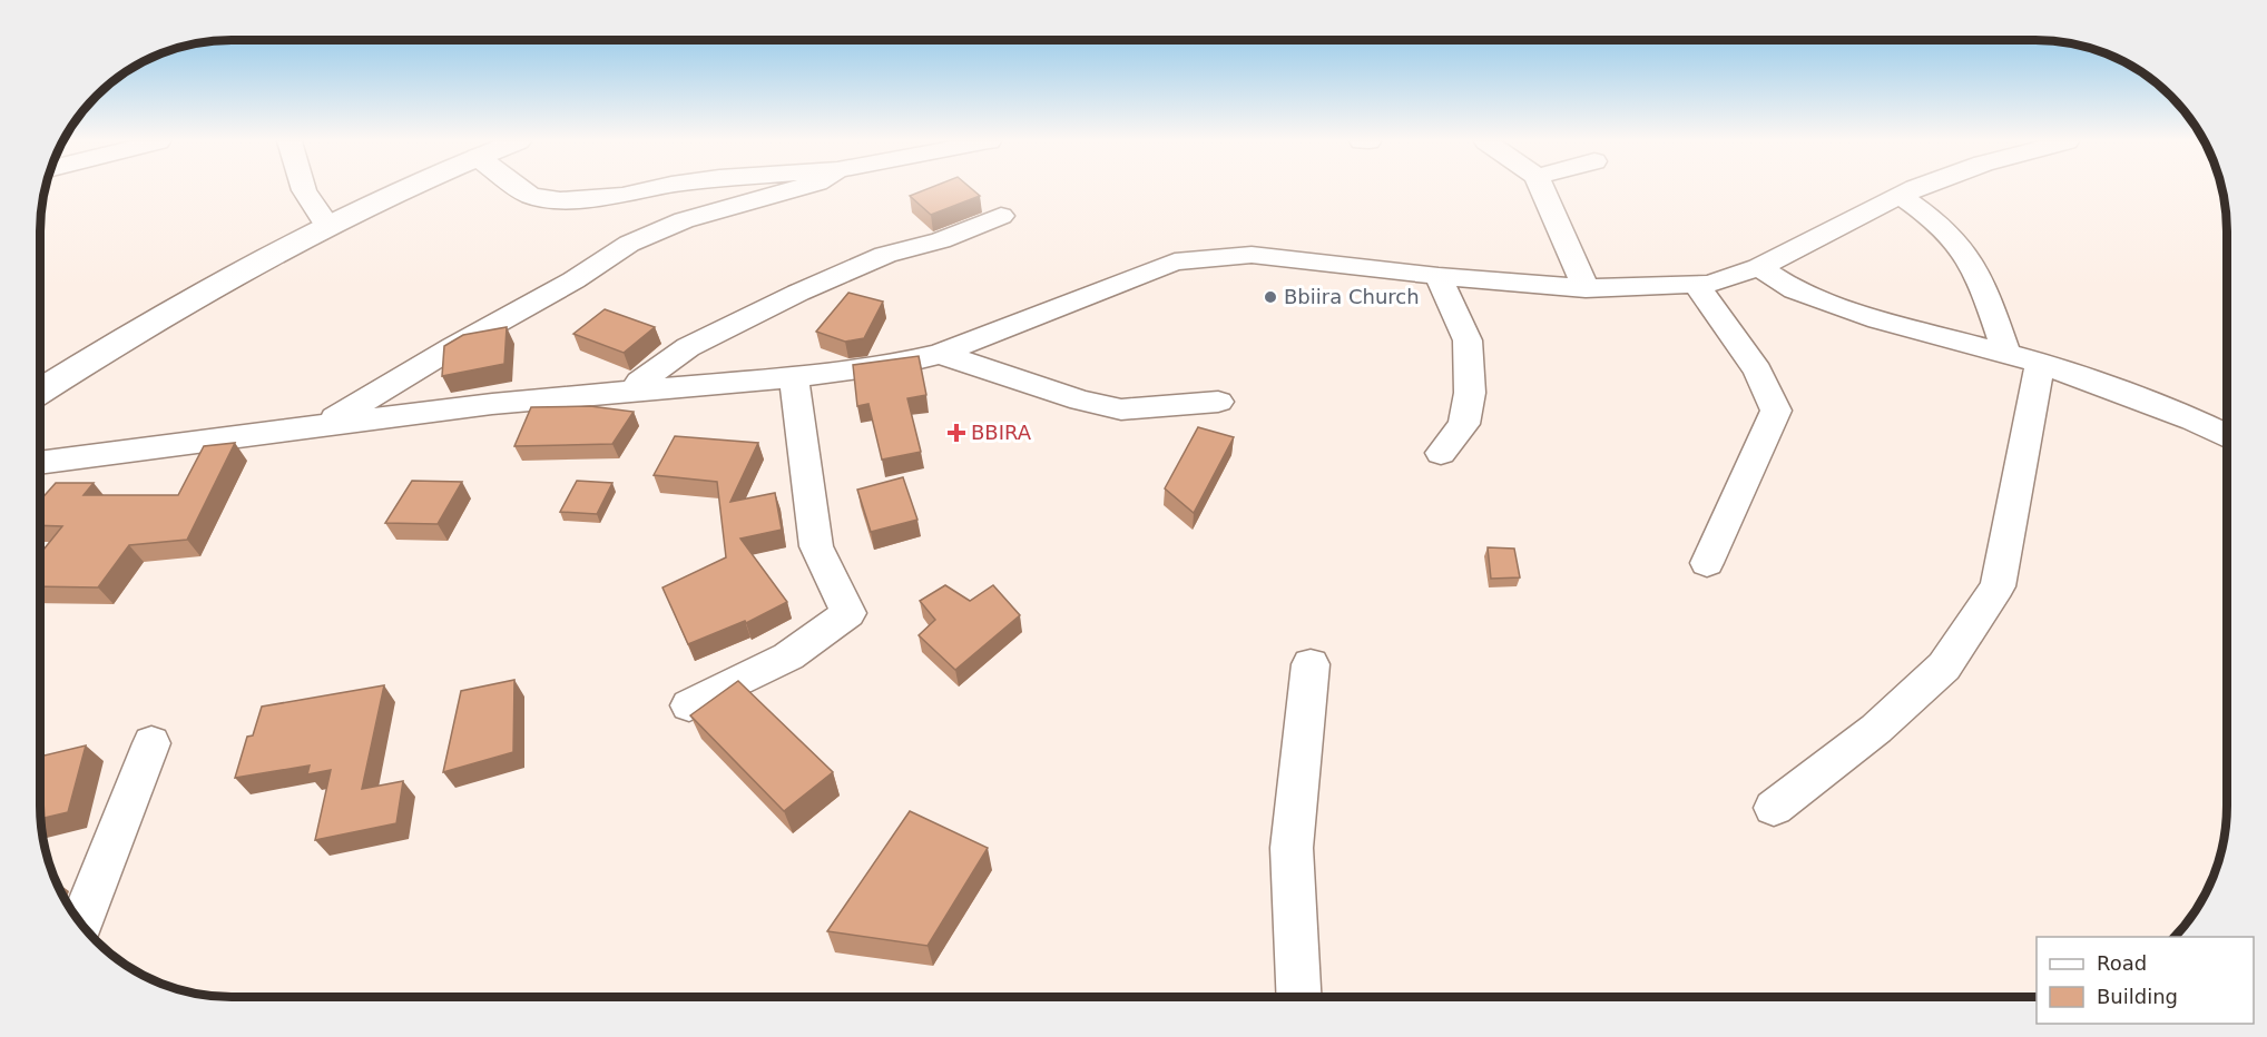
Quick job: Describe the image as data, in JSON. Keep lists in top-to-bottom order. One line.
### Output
{"places":{"other":["Bbiira Church"],"health":["BBIRA"]},"legend":["Road","Building"]}
